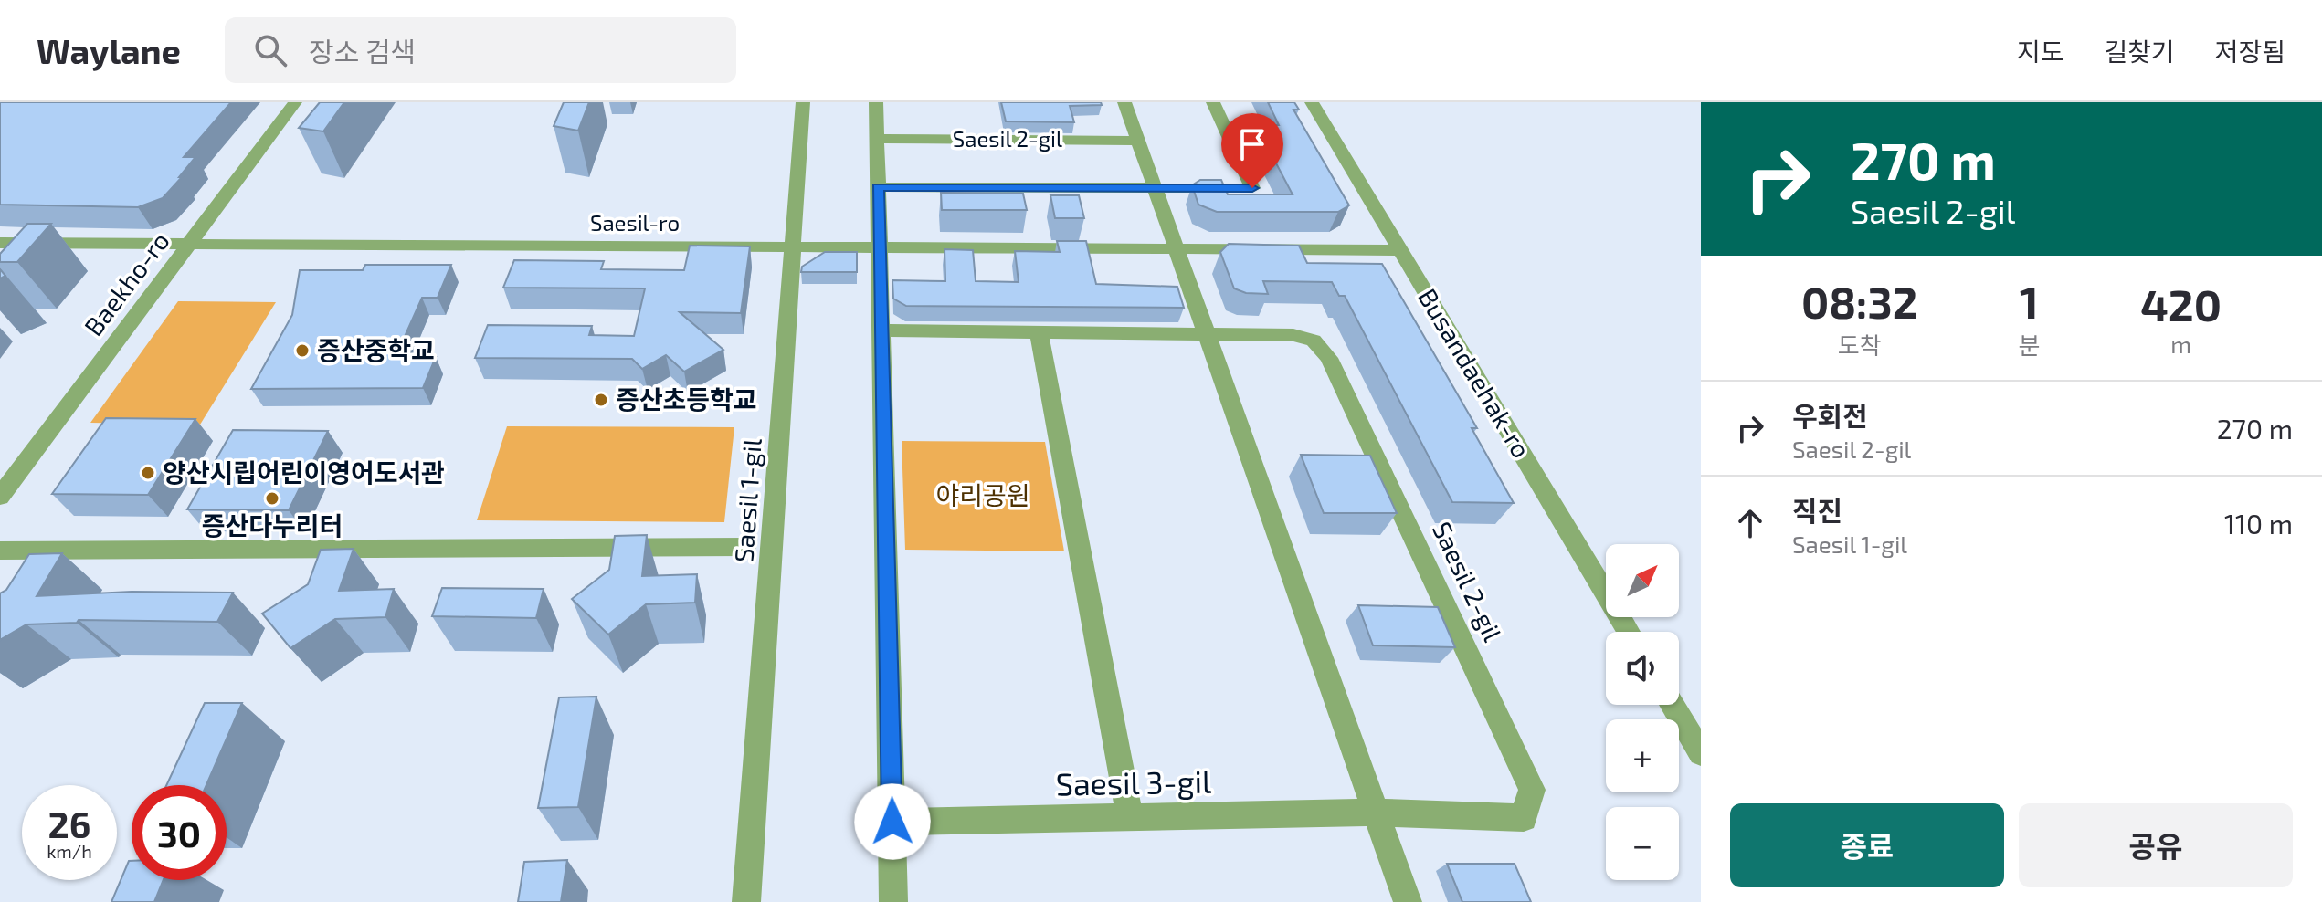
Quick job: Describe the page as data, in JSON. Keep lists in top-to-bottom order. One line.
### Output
{"streets":{"street":["Saesil 2-gil","Saesil-ro","Baekho-ro","Busandaehak-ro","Saesil 1-gil","Saesil 3-gil"]},"crossings":[["Saesil 2-gil","Saesil 3-gil"],["Saesil-ro","Baekho-ro"],["Saesil-ro","Busandaehak-ro"],["Saesil-ro","Saesil 1-gil"]],"parks":["야리공원"],"places":["증산중학교","증산초등학교","양산시립어린이영어도서관","증산다누리터"],"north":"top right","page":{"header":"Waylane","search":"장소 검색","nav":["지도","길찾기","저장됨"],"turn":["270 m","Saesil 2-gil"],"eta":["08:32","도착","1","분","420","m"],"list":[{"name":"우회전","note":"Saesil 2-gil","value":"270 m"},{"name":"직진","note":"Saesil 1-gil","value":"110 m"}],"map_buttons":["+","−"],"speed":"26 km/h","limit":"30","buttons":["종료","공유"]}}
